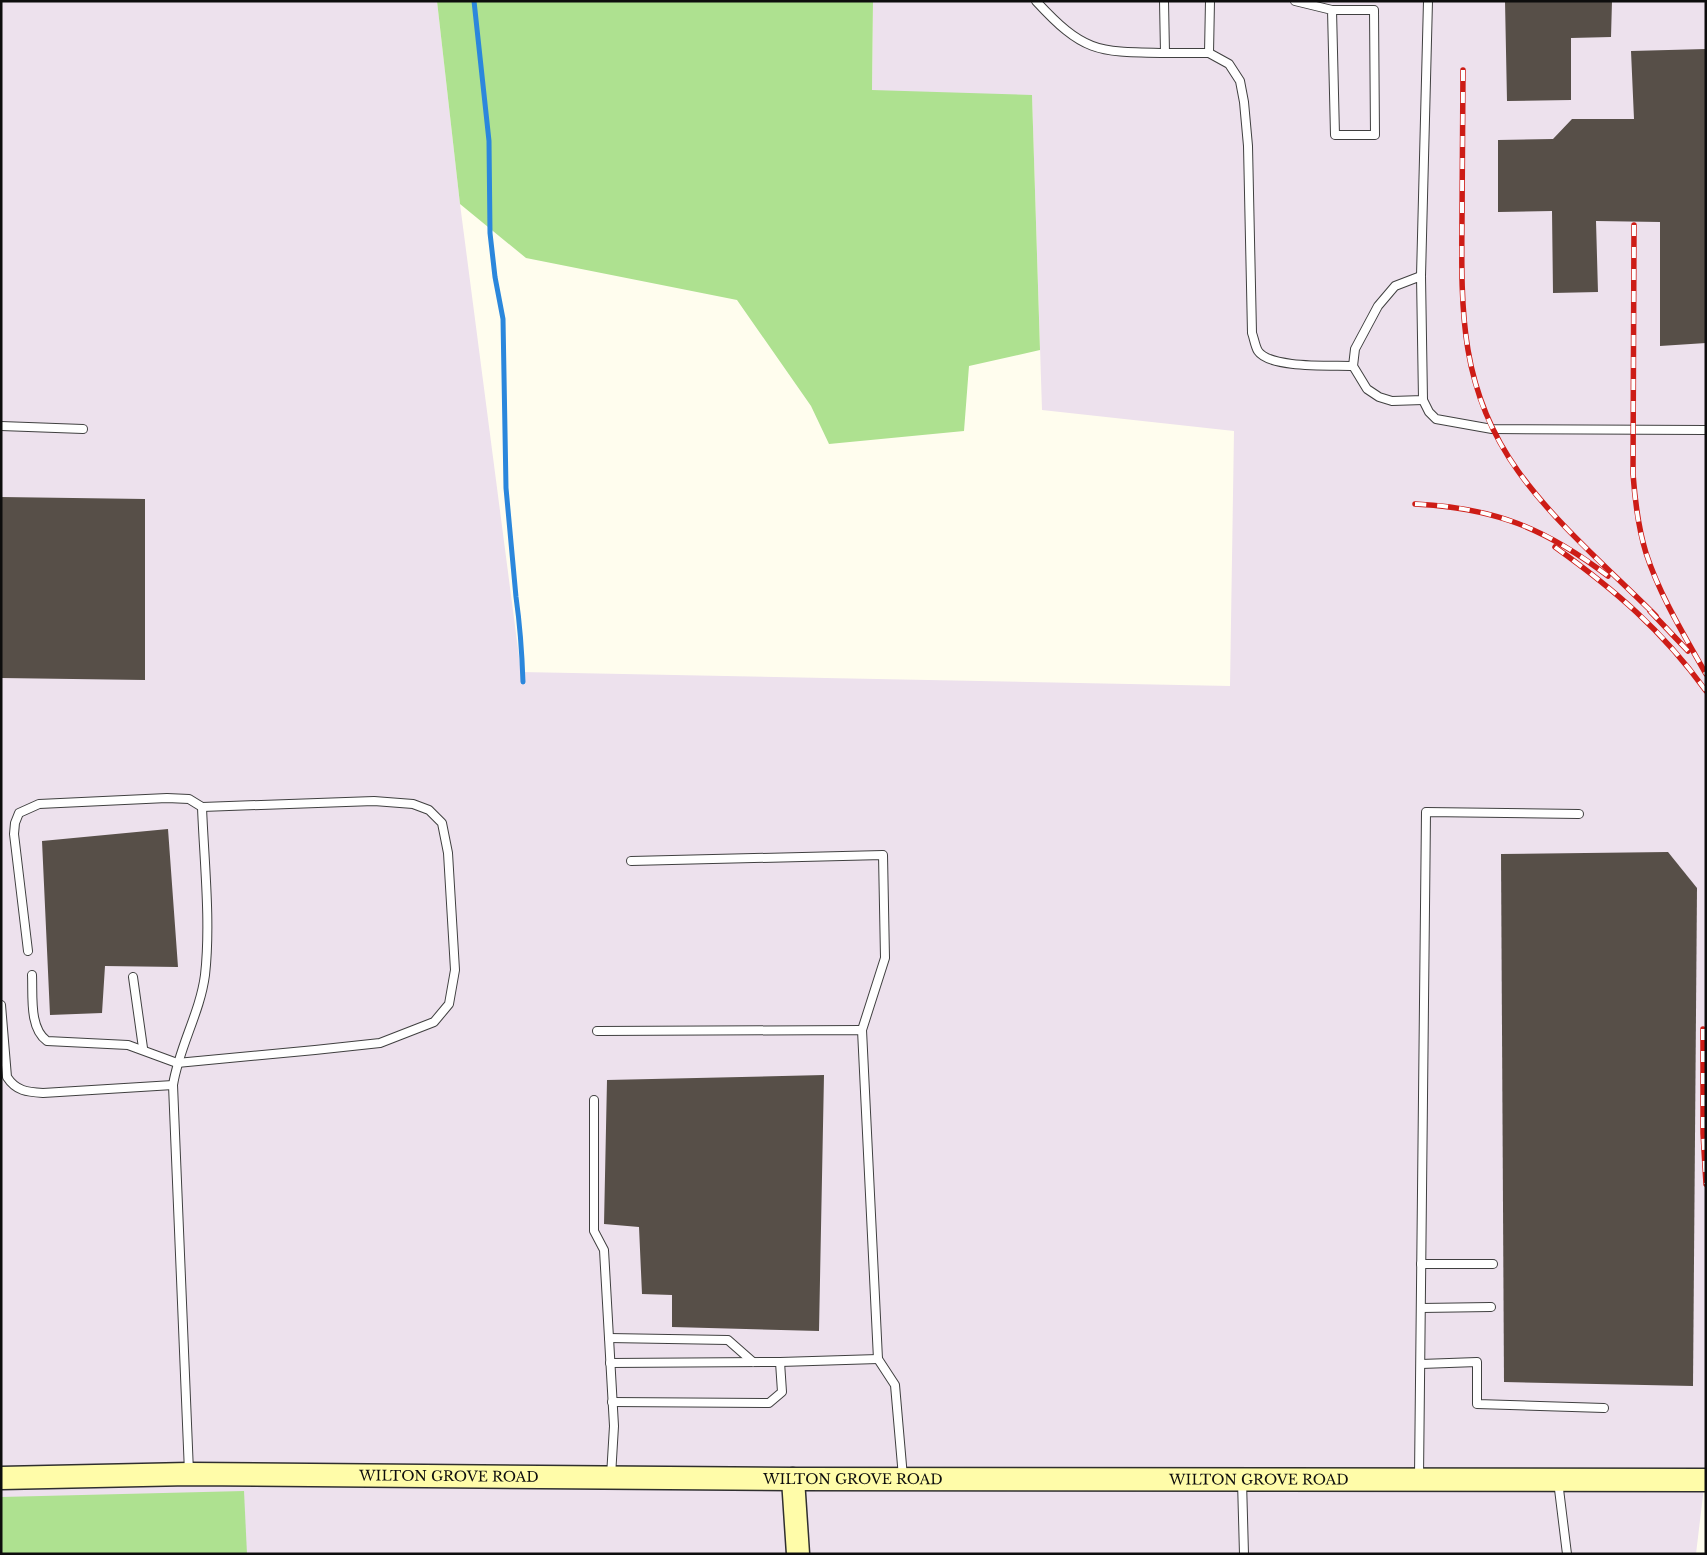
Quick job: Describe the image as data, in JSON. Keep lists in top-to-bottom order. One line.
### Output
{"streets":{"main road":["WILTON GROVE ROAD"]}}
